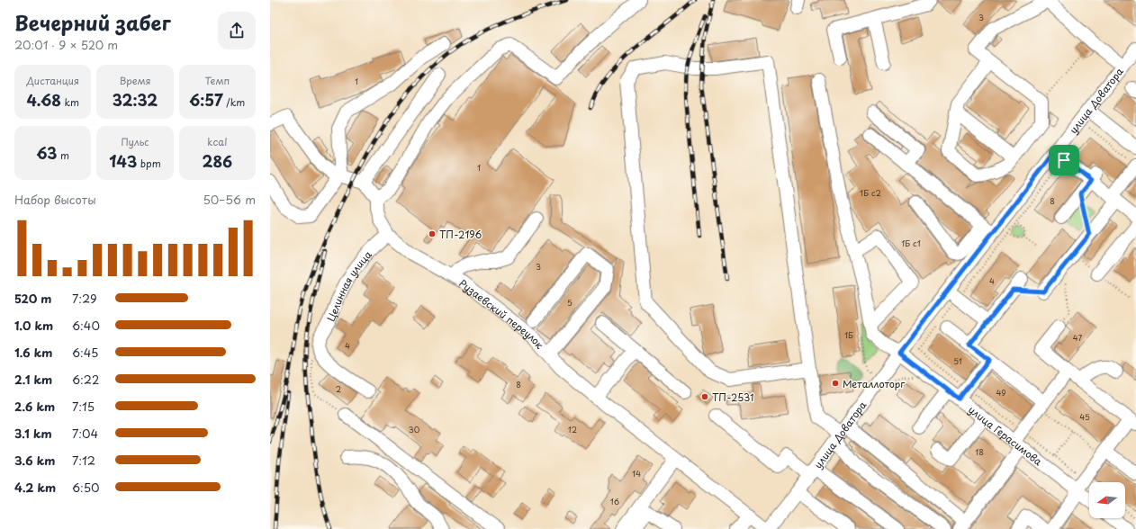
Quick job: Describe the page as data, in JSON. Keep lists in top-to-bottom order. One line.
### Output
{"streets":{"street":["улица Доватора","Целинная улица","Рузаевский переулок","улица Герасимова"]},"crossings":[["улица Доватора","Рузаевский переулок"],["улица Доватора","улица Герасимова"],["Целинная улица","Рузаевский переулок"]],"places":["ТП-2196","Металлоторг","ТП-2531"],"house_numbers":["3","1","1","1Б с2","8","1Б с1","3","4","5","1Б","47","4","51","8","2","49","45","30","12","18","14","16"],"north":"left","page":{"heading":["Вечерний забег","20:01 · 9 × 520 m"],"stats":[["Дистанция","4.68 km"],["Время","32:32"],["Темп","6:57 /km"],["63 m"],["Пульс","143 bpm"],["kcal","286"]],"chart":["Набор высоты","50–56 m"],"list":[{"name":"520 m","note":"7:29"},{"name":"1.0 km","note":"6:40"},{"name":"1.6 km","note":"6:45"},{"name":"2.1 km","note":"6:22"},{"name":"2.6 km","note":"7:15"},{"name":"3.1 km","note":"7:04"},{"name":"3.6 km","note":"7:12"},{"name":"4.2 km","note":"6:50"}]}}
